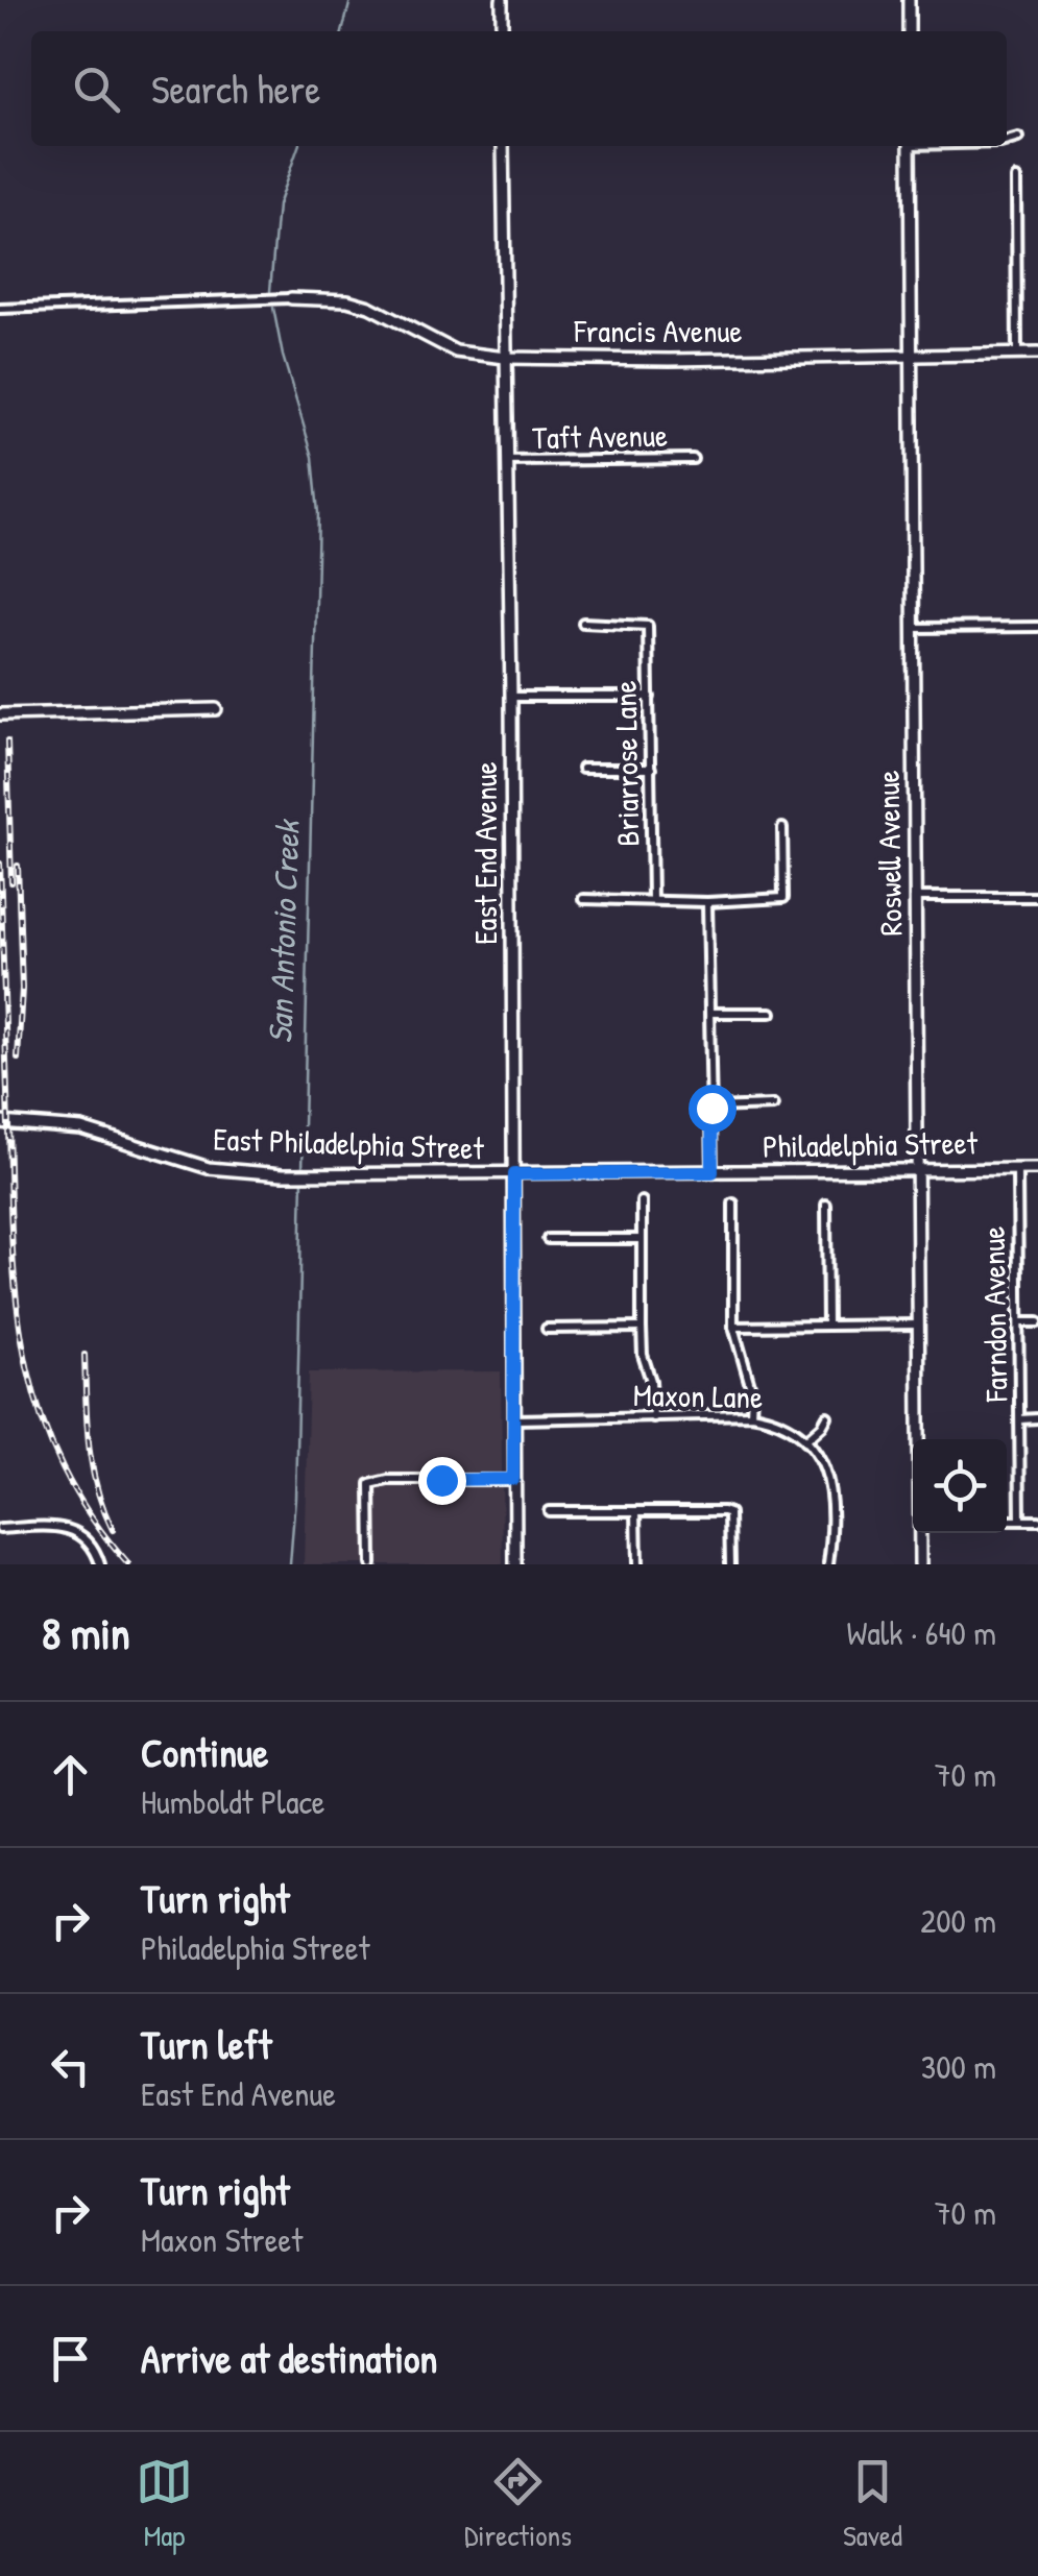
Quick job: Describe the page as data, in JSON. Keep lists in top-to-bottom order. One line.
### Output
{"streets":{"street":["Francis Avenue","Taft Avenue","Briarrose Lane","East End Avenue","Roswell Avenue","East Philadelphia Street","Philadelphia Street","Farndon Avenue","Maxon Lane"]},"crossings":[["Francis Avenue","East End Avenue"],["Francis Avenue","Roswell Avenue"],["Taft Avenue","East End Avenue"],["East End Avenue","East Philadelphia Street"],["East End Avenue","Philadelphia Street"],["East End Avenue","Maxon Lane"],["Roswell Avenue","Philadelphia Street"],["East Philadelphia Street","Philadelphia Street"],["Philadelphia Street","Farndon Avenue"]],"water":["San Antonio Creek"],"page":{"search":"Search here","heading":["8 min","Walk · 640 m"],"list":[["Continue","Humboldt Place","70 m"],["Turn right","Philadelphia Street","200 m"],["Turn left","East End Avenue","300 m"],["Turn right","Maxon Street","70 m"],"Arrive at destination"],"nav":["Map","Directions","Saved"]}}
